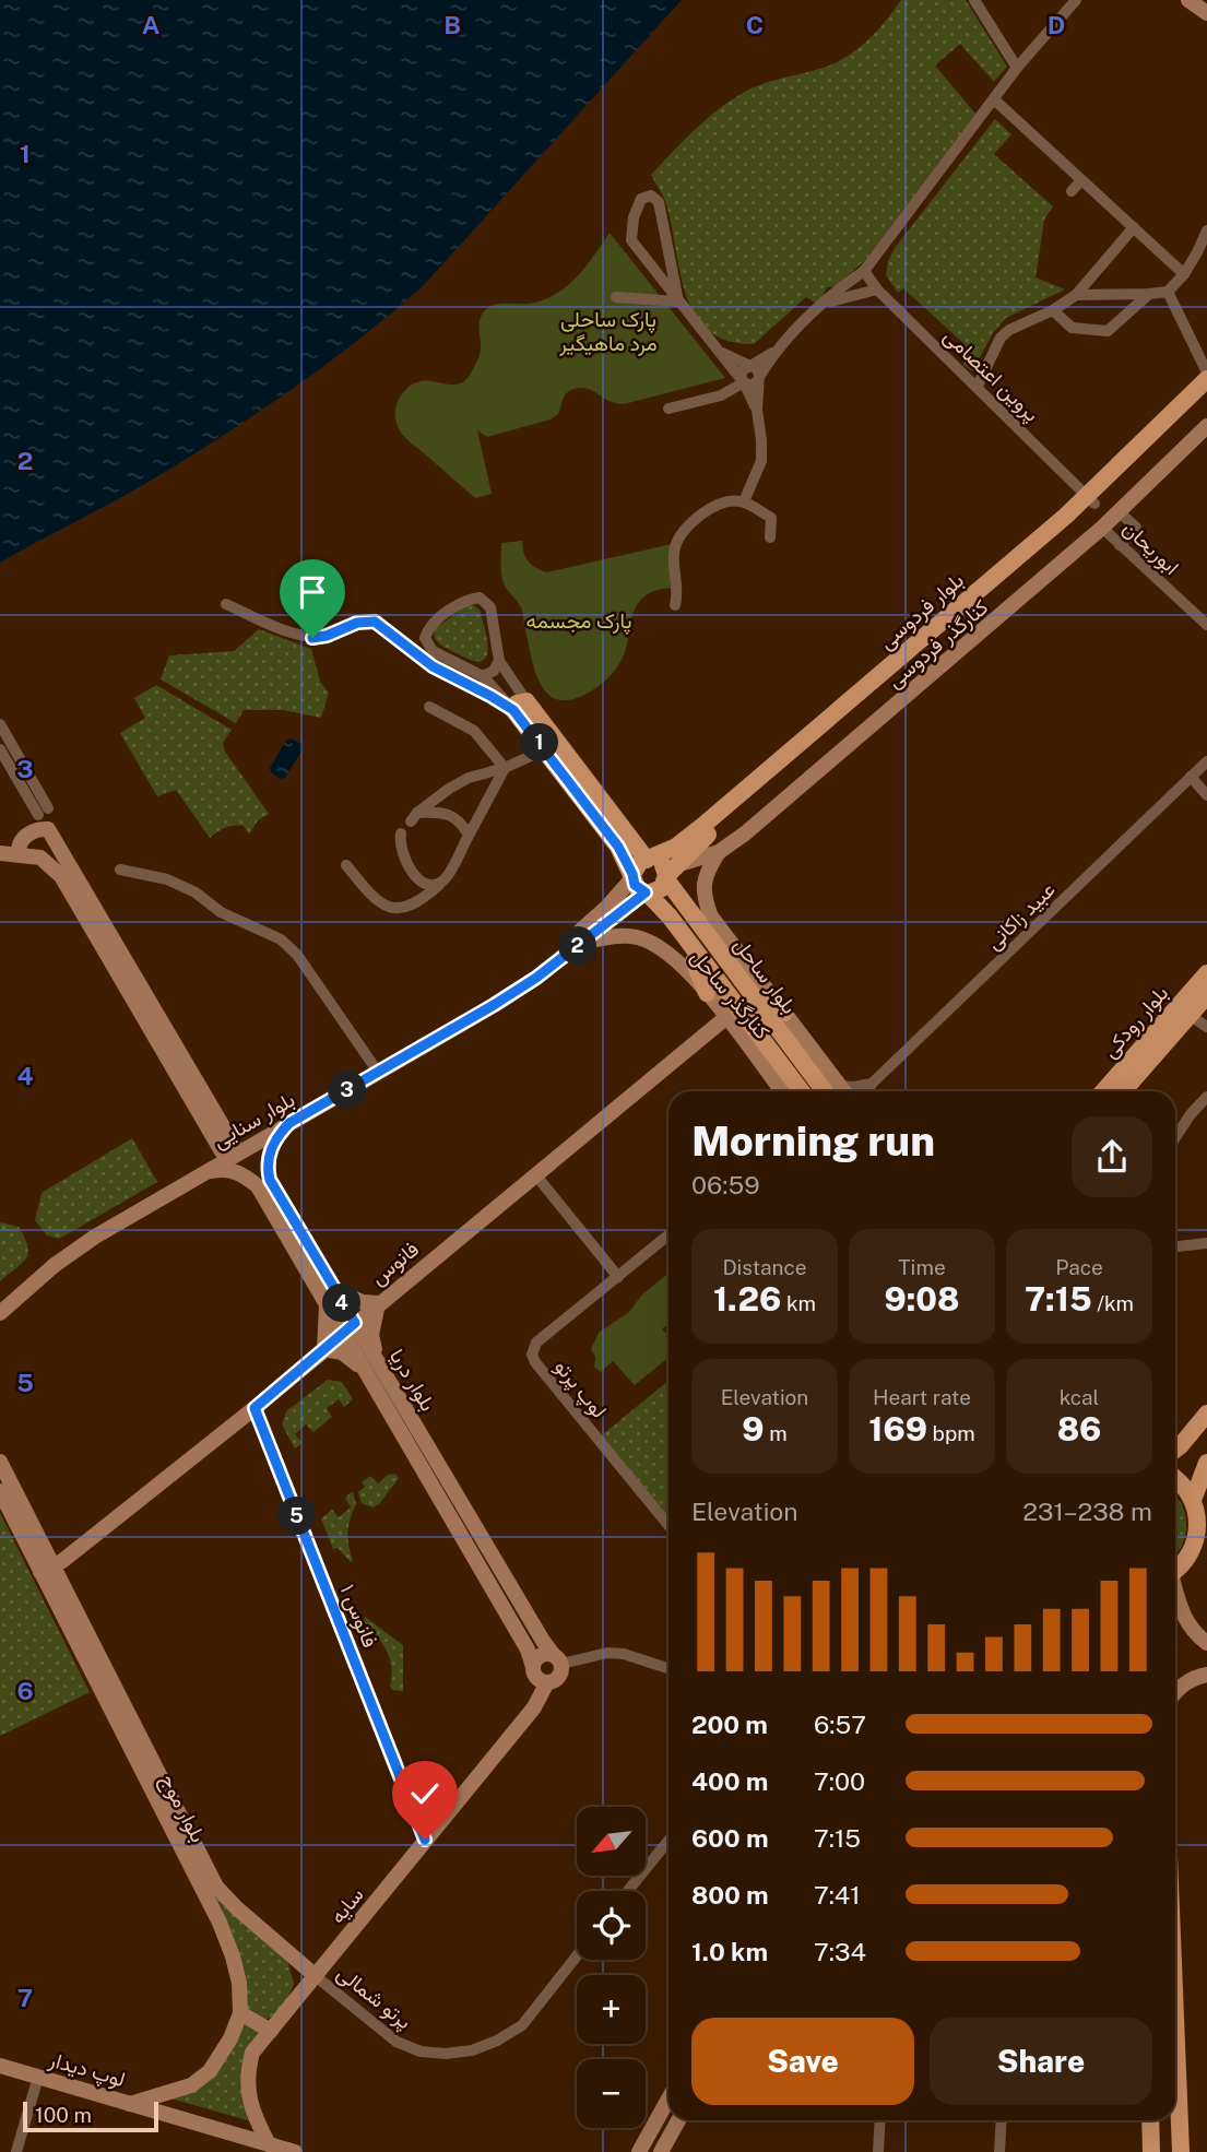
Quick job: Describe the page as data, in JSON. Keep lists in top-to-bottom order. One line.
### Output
{"streets":{"main road":["بلوار فردوسی","کنارگذر فردوسی","بلوار ساحل","کنارگذر ساحل","بلوار رودکی","بلوار سنایی","فانوس","بلوار دریا","فانوس ۱","بلوار موج","سایه","لوپ دیدار"],"street":["پروین اعتصامی","ابوریحان","عبید زاکانی","لوپ پرتو","پرتو شمالی"]},"crossings":[["پروین اعتصامی","بلوار فردوسی"],["ابوریحان","کنارگذر فردوسی"],["بلوار فردوسی","کنارگذر فردوسی"],["بلوار فردوسی","بلوار ساحل"],["بلوار فردوسی","بلوار سنایی"],["کنارگذر فردوسی","بلوار ساحل"],["کنارگذر فردوسی","کنارگذر ساحل"],["کنارگذر فردوسی","بلوار سنایی"],["بلوار ساحل","بلوار سنایی"],["کنارگذر ساحل","بلوار سنایی"],["کنارگذر ساحل","فانوس"],["بلوار سنایی","بلوار دریا"],["فانوس","بلوار دریا"],["فانوس","فانوس ۱"],["فانوس","بلوار موج"],["بلوار دریا","سایه"],["فانوس ۱","سایه"],["بلوار موج","سایه"],["بلوار موج","پرتو شمالی"],["بلوار موج","لوپ دیدار"],["سایه","پرتو شمالی"],["سایه","لوپ دیدار"]],"parks":["پارک ساحلی مرد ماهیگیر","پارک مجسمه"],"scale_bar":"100 m","north":"bottom left","page":{"pins":["1","2","3","4","5"],"heading":["Morning run","06:59"],"stats":[["Distance","1.26 km"],["Time","9:08"],["Pace","7:15 /km"],["Elevation","9 m"],["Heart rate","169 bpm"],["kcal","86"]],"chart":["Elevation","231–238 m"],"list":[{"name":"200 m","note":"6:57"},{"name":"400 m","note":"7:00"},{"name":"600 m","note":"7:15"},{"name":"800 m","note":"7:41"},{"name":"1.0 km","note":"7:34"}],"map_buttons":["+","−"],"buttons":["Save","Share"],"scale":"100 m"},"grid":{"columns":["A","B","C","D"],"rows":["1","2","3","4","5","6","7"]}}
